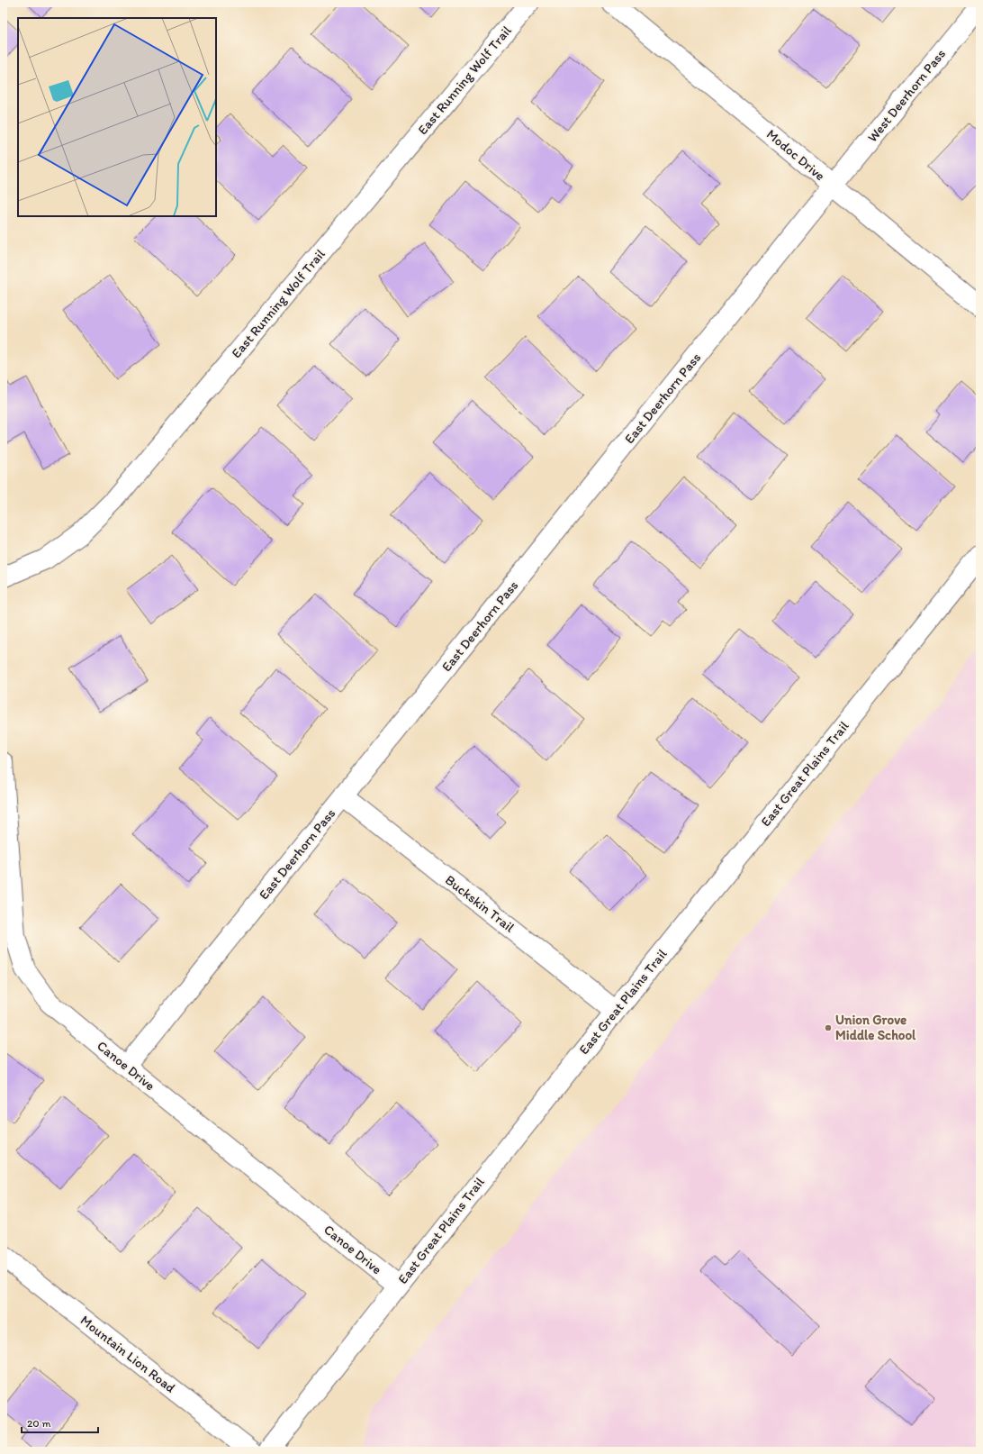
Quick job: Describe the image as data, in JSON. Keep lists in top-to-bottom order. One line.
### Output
{"streets":{"street":["East Running Wolf Trail","West Deerhorn Pass","Modoc Drive","East Deerhorn Pass","East Great Plains Trail","Buckskin Trail","Canoe Drive","Mountain Lion Road"]},"crossings":[["West Deerhorn Pass","Modoc Drive"],["West Deerhorn Pass","East Deerhorn Pass"],["Modoc Drive","East Deerhorn Pass"],["East Deerhorn Pass","Buckskin Trail"],["East Deerhorn Pass","Canoe Drive"],["East Great Plains Trail","Buckskin Trail"],["East Great Plains Trail","Canoe Drive"]],"places":["Union Grove Middle School"],"scale_bar":"20 m"}
